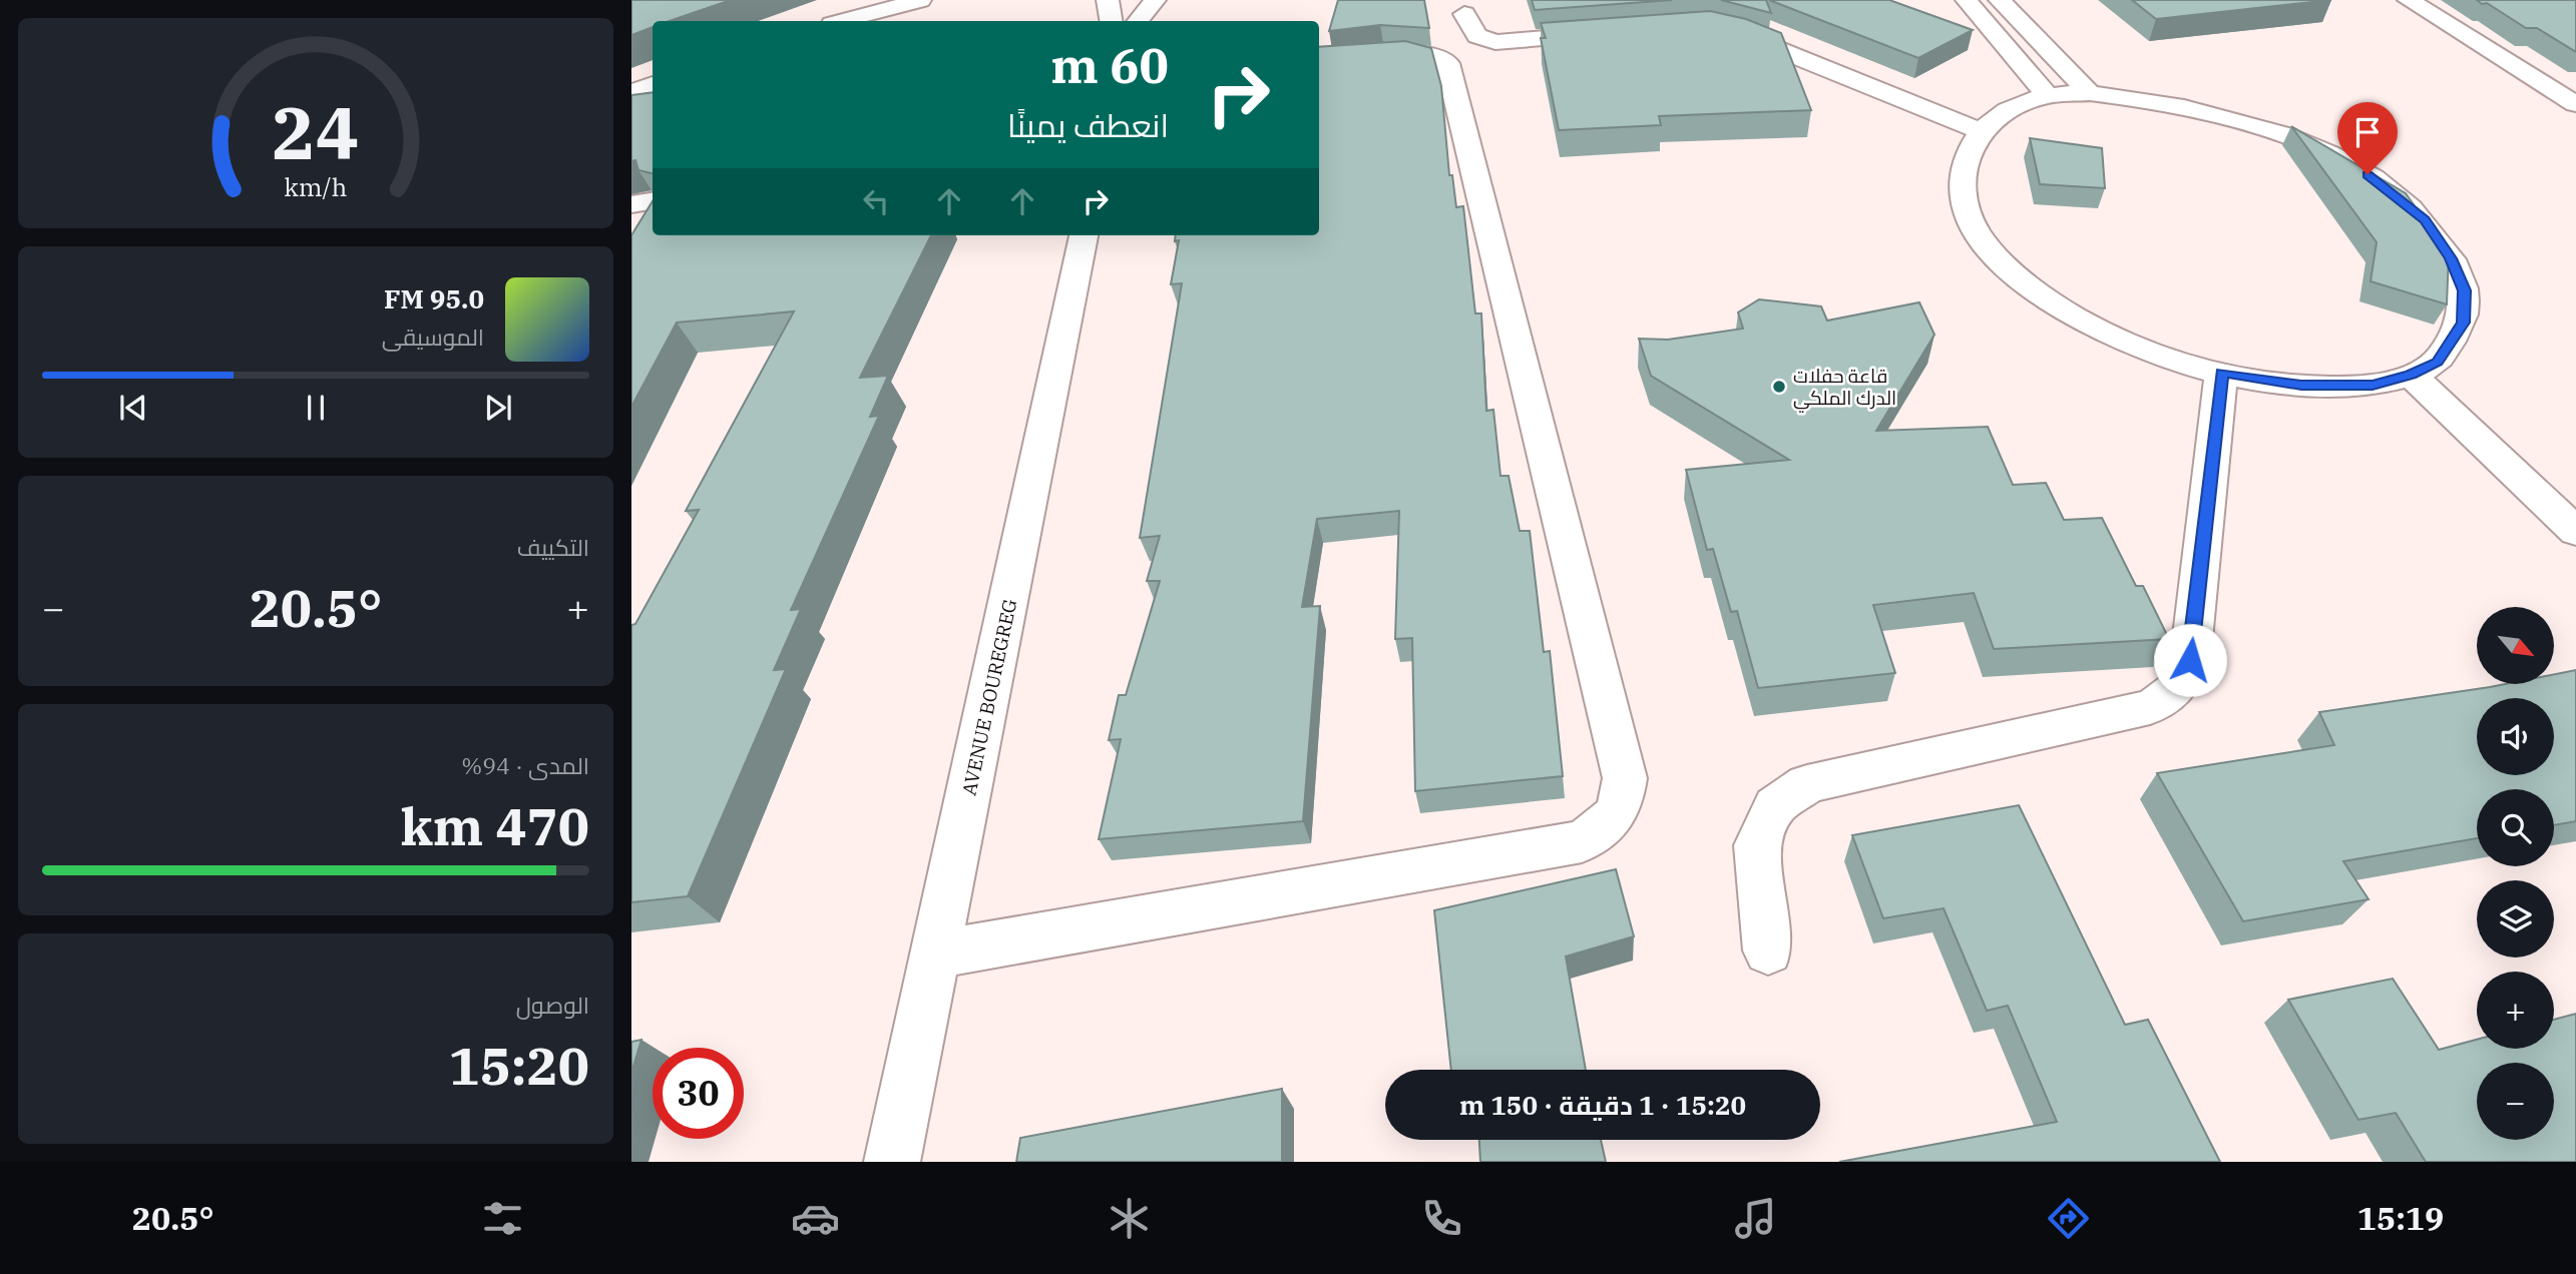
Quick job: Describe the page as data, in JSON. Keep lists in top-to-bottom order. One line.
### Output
{"streets":{"street":["AVENUE BOUREGREG"]},"places":["قاعة حفلات الدرك الملكي"],"north":"bottom right","page":{"turn":["60 m","انعطف يمينًا"],"song":["95.0 FM","الموسيقى"],"tile":["التكييف",["المدى · 94%","470 km"],["الوصول","15:20"]],"heat":["−","20.5°","+"],"map_buttons":["+","−"],"limit":"30","trip":"15:20 · 1 دقيقة · 150 m","tabs":["15:19","20.5°"],"gauge":["24","km/h"]}}
